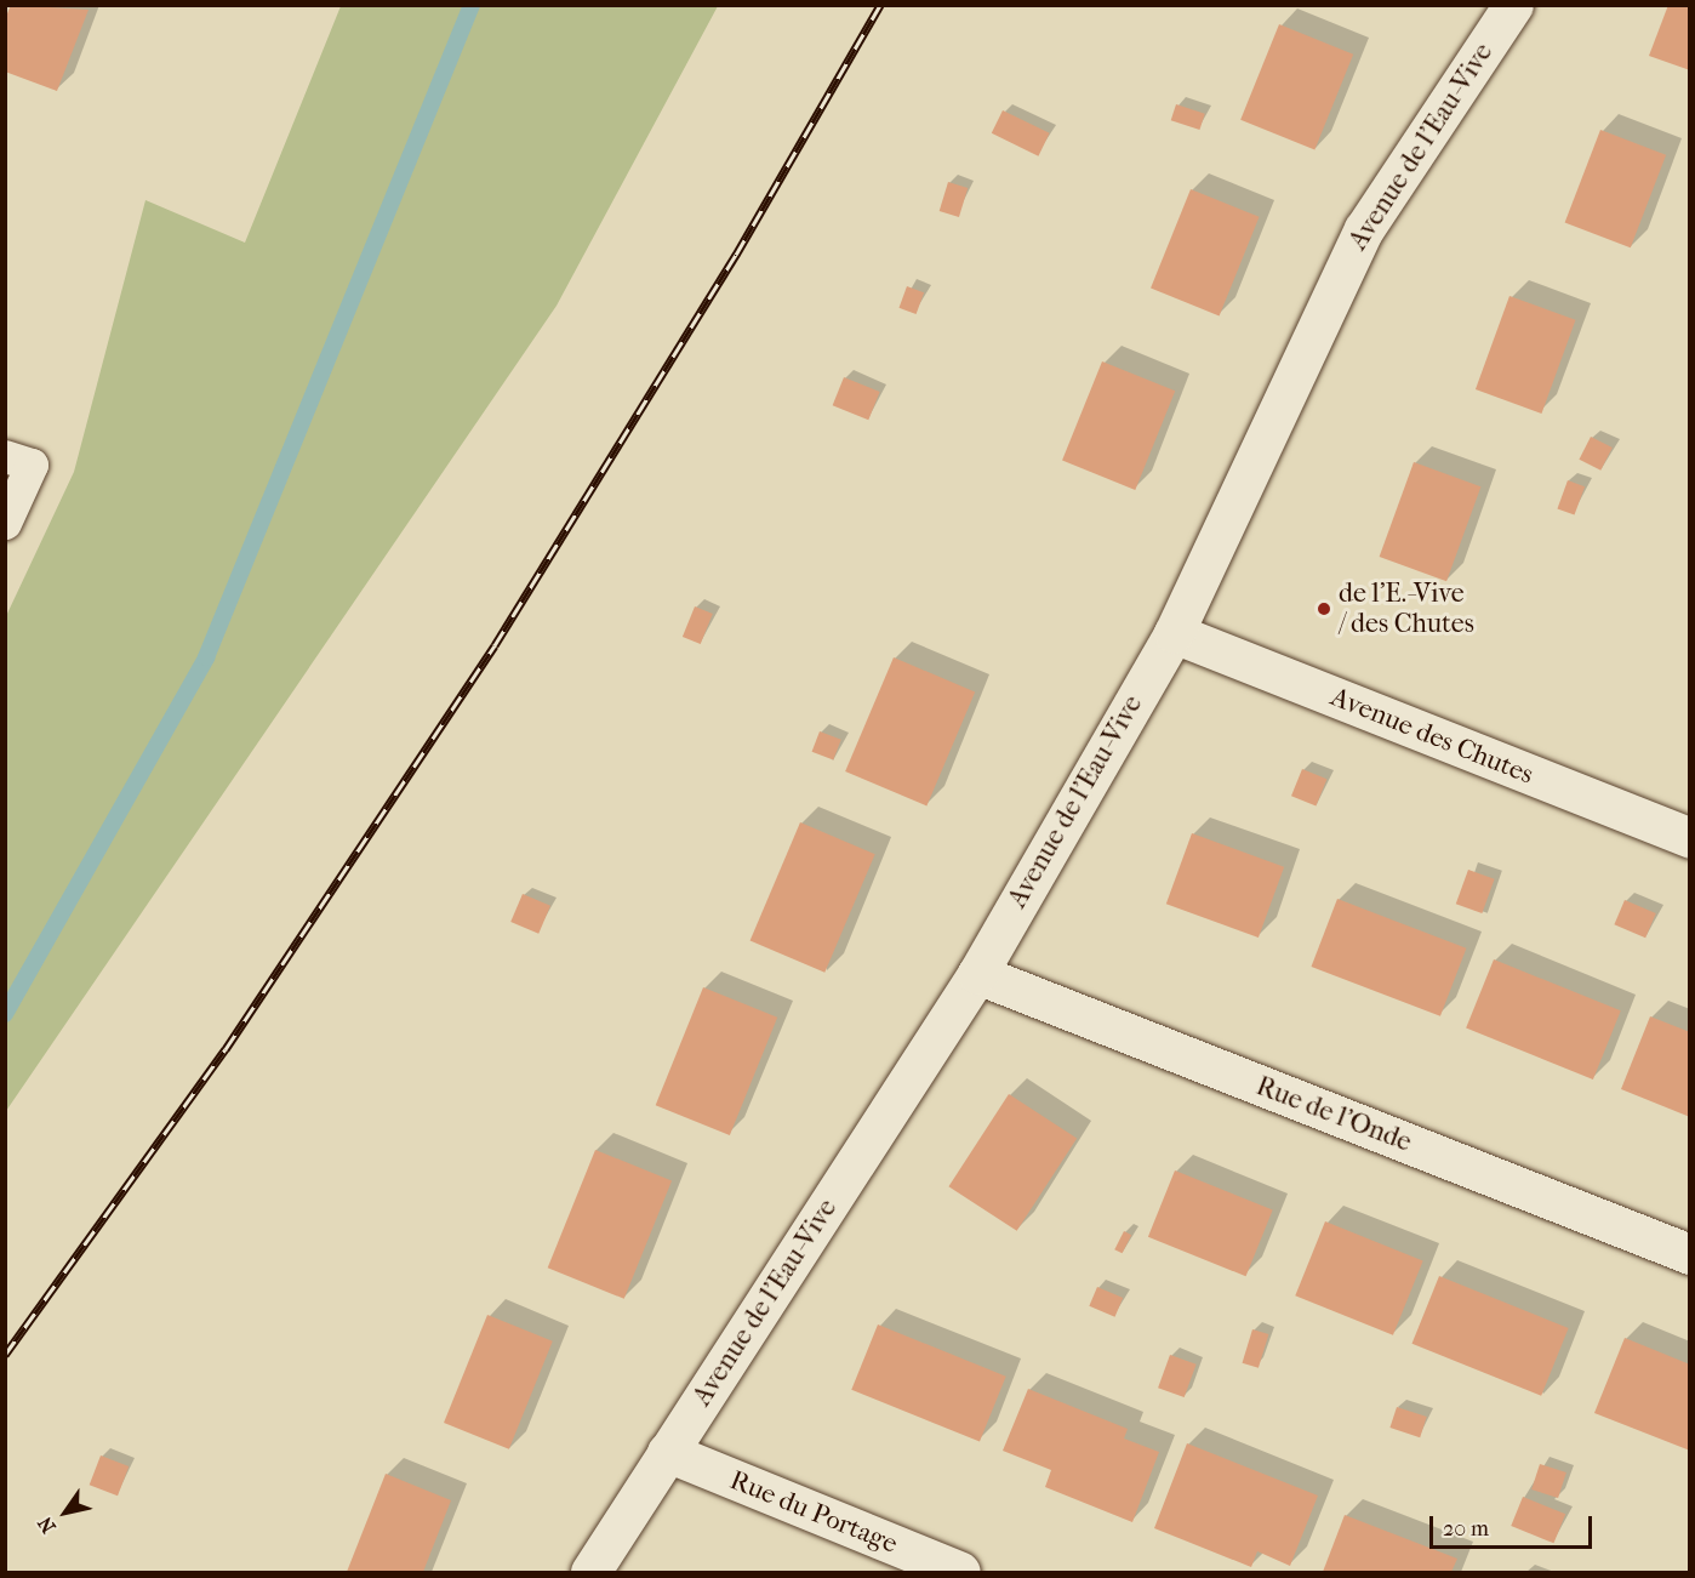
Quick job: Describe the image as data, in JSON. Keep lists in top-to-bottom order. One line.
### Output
{"streets":{"street":["Avenue de l'Eau-Vive","Avenue des Chutes","Rue de l'Onde","Rue du Portage"]},"crossings":[["Avenue de l'Eau-Vive","Avenue des Chutes"],["Avenue de l'Eau-Vive","Rue de l'Onde"],["Avenue de l'Eau-Vive","Rue du Portage"]],"places":["de l'E.-Vive / des Chutes"],"scale_bar":"20 m","north":"bottom left"}
